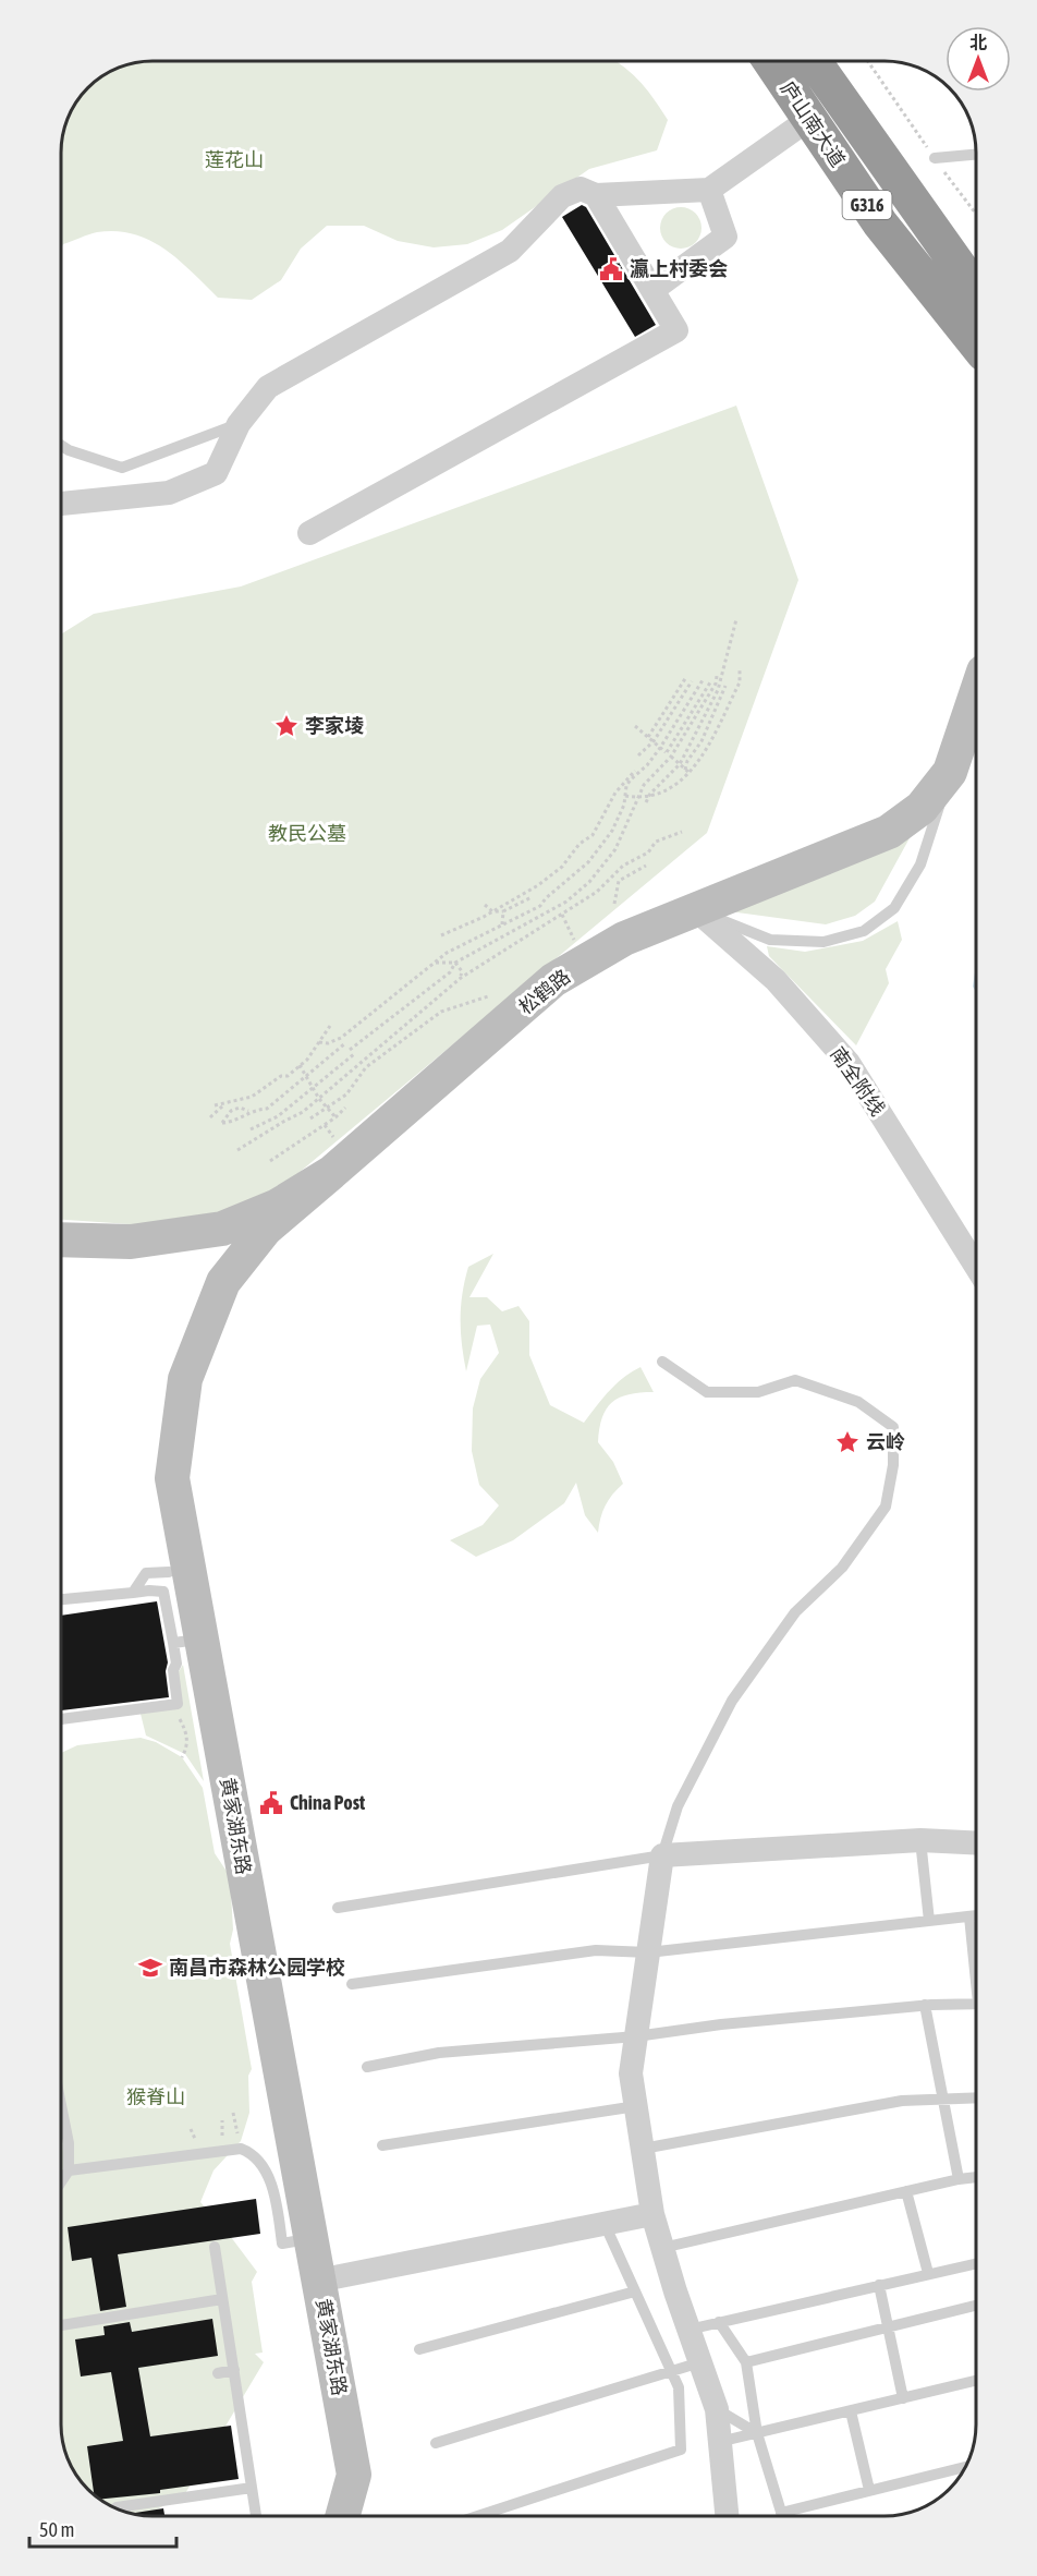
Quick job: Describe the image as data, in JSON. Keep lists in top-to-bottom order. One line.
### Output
{"streets":{"highway":["庐山南大道","G316"],"main road":["松鹤路","黄家湖东路"],"street":["南全附线"]},"crossings":[["松鹤路","南全附线"],["松鹤路","黄家湖东路"]],"parks":["莲花山","教民公墓","猴脊山"],"places":{"public building":["瀛上村委会","China Post"],"place":["李家堎","云岭"],"school or university":["南昌市森林公园学校"]},"scale_bar":"50 m","north":"top"}
